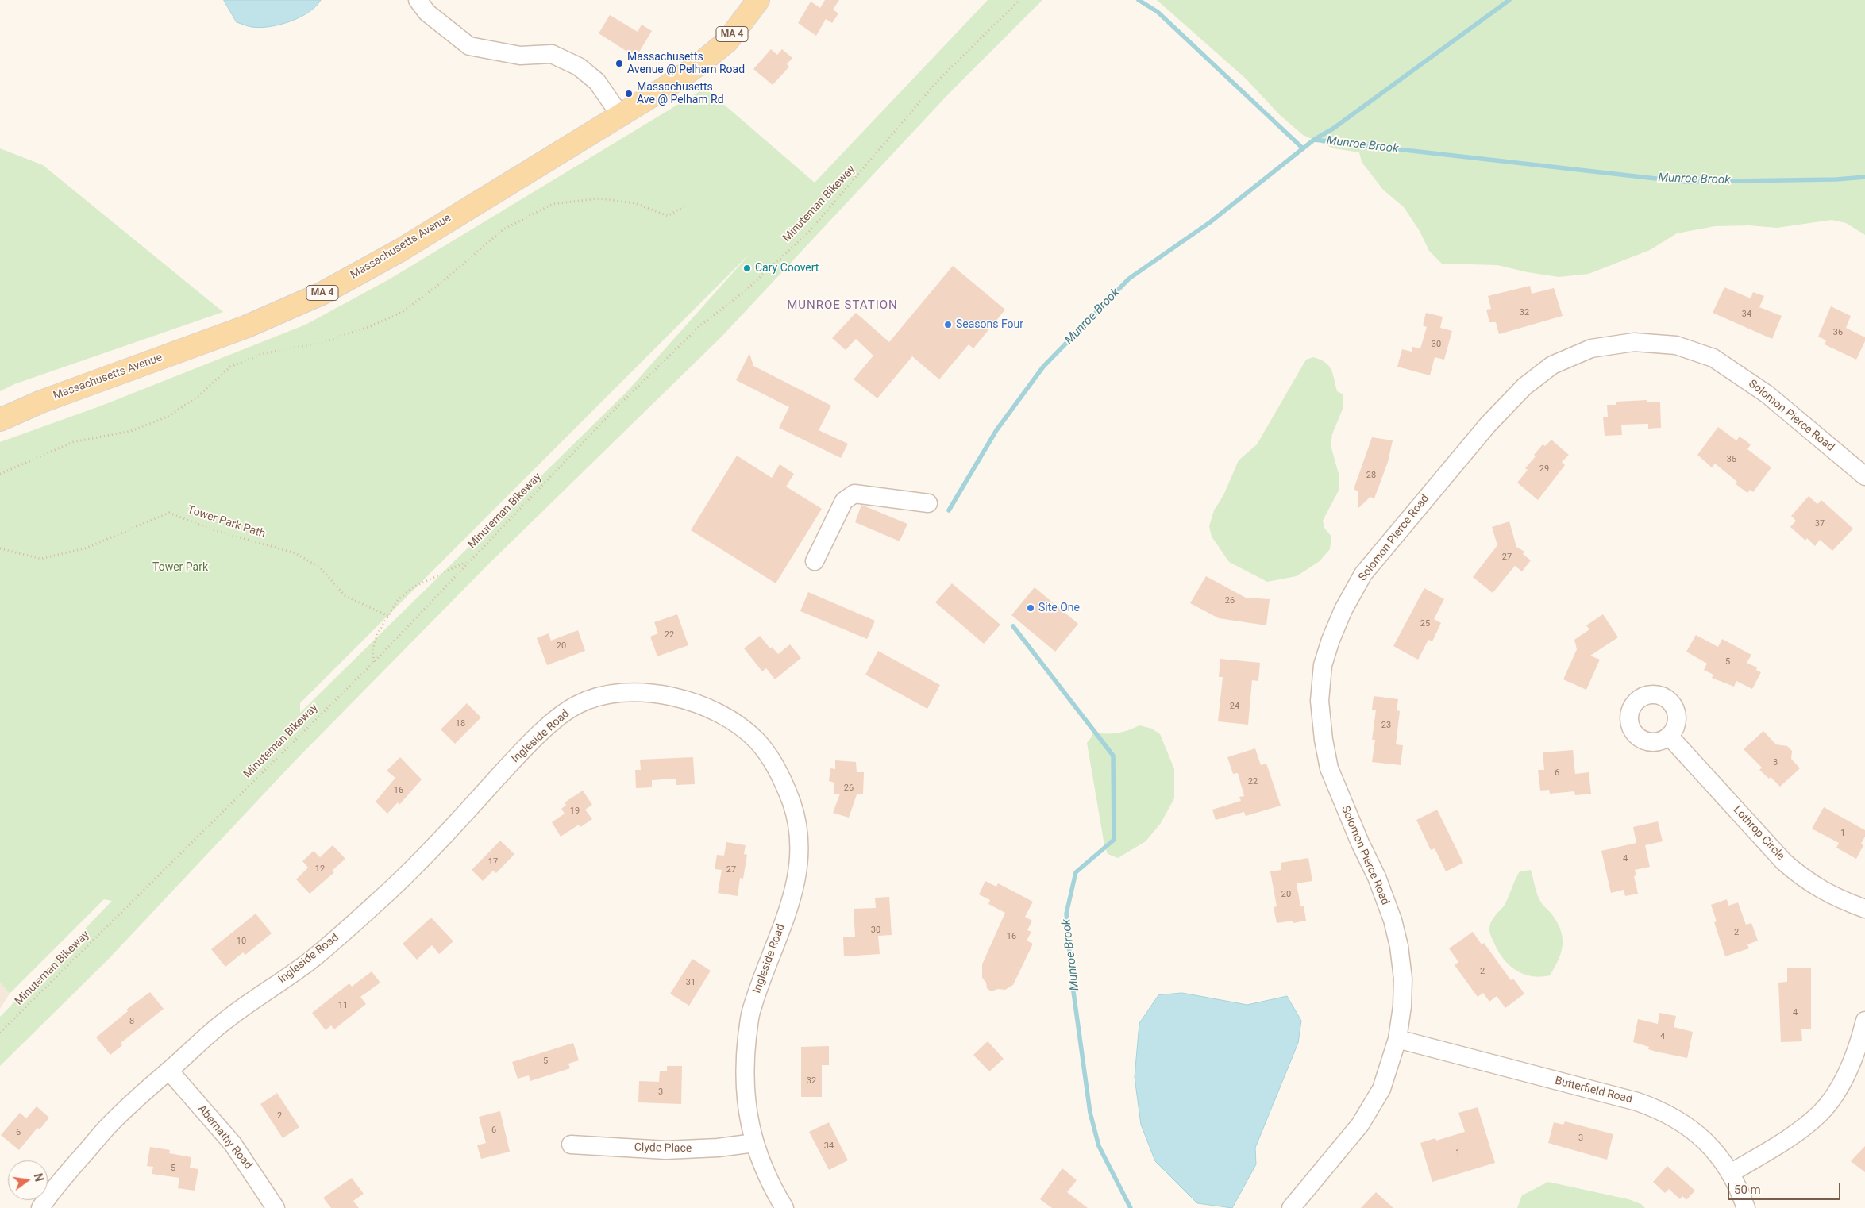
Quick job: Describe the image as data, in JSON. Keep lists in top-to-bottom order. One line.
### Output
{"streets":{"main road":["MA 4","Massachusetts Avenue"],"street":["Solomon Pierce Road","Ingleside Road","Lothrop Circle","Butterfield Road","Abernathy Road","Clyde Place"],"path":["Minuteman Bikeway","Tower Park Path"]},"crossings":[["Solomon Pierce Road","Butterfield Road"],["Ingleside Road","Abernathy Road"],["Ingleside Road","Clyde Place"]],"districts":["MUNROE STATION"],"water":["Munroe Brook"],"parks":["Tower Park"],"places":["Massachusetts Avenue @ Pelham Road","Massachusetts Ave @ Pelham Rd","Cary Coovert","Seasons Four","Site One"],"house_numbers":["32","34","36","30","35","29","28","37","27","26","25","22","20","5","24","18","23","3","6","22","26","16","19","1","4","17","12","27","20","30","2","16","10","2","31","11","4","8","4","5","32","3","2","6","6","3","34","1","5"],"scale_bar":"50 m","north":"right"}
